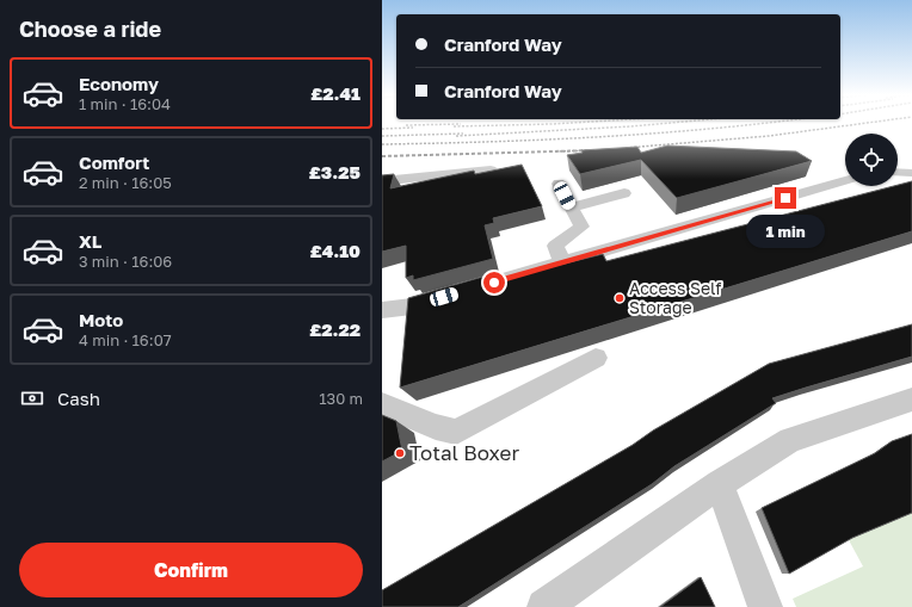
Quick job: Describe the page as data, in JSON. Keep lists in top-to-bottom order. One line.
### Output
{"places":["Access Self Storage","Total Boxer"],"page":{"heading":"Choose a ride","banner":["Cranford Way","Cranford Way"],"list":[{"name":"Economy","note":"1 min · 16:04","value":"£2.41"},{"name":"Comfort","note":"2 min · 16:05","value":"£3.25"},{"name":"XL","note":"3 min · 16:06","value":"£4.10"},{"name":"Moto","note":"4 min · 16:07","value":"£2.22"}],"bubble":"1 min","pay":["Cash","130 m"],"buttons":"Confirm"}}
